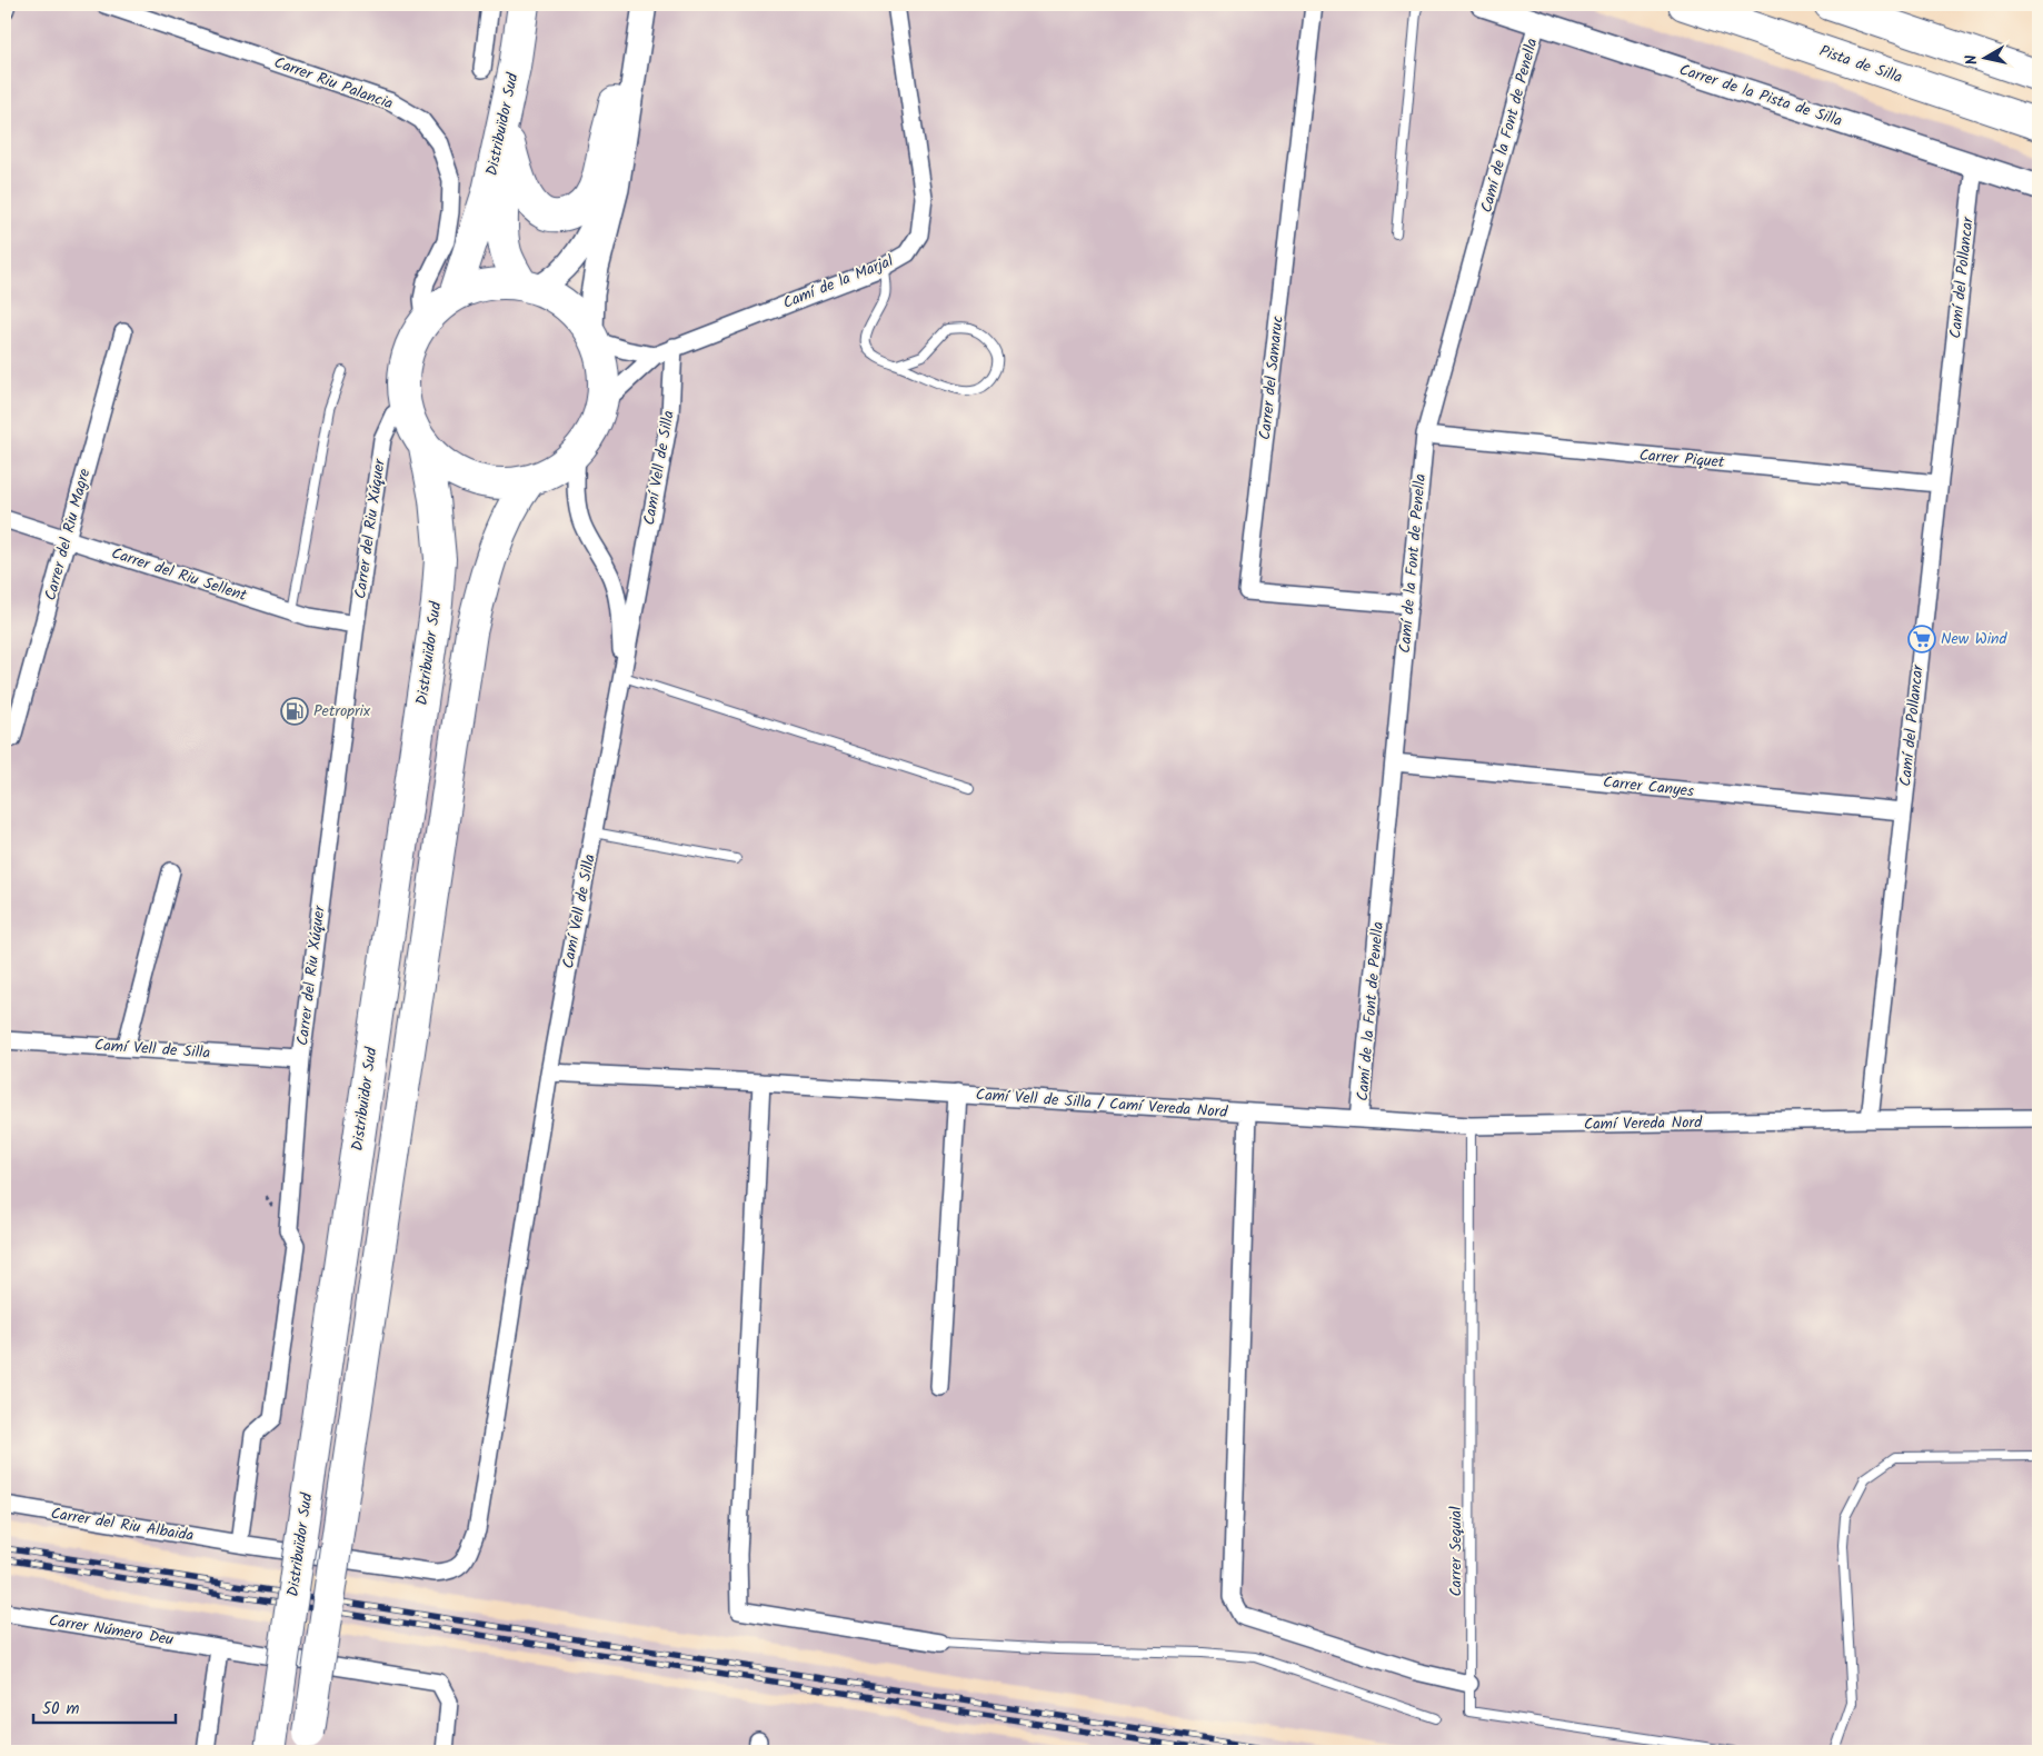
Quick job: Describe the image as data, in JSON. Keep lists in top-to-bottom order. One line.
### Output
{"streets":{"highway":["Pista de Silla","Distribuïdor Sud"],"street":["Carrer Riu Palancia","Carrer de la Pista de Silla","Camí de la Font de Penella","Camí del Pollancar","Camí de la Marjal","Carrer del Samaruc","Carrer Piquet","Camí Vell de Silla","Carrer del Riu Xúquer","Carrer del Riu Magre","Carrer del Riu Sellent","Carrer Canyes","Camí Vell de Silla / Camí Vereda Nord","Camí Vereda Nord","Carrer del Riu Albaida","Carrer Número Deu"],"lane":["Carrer Sequial"]},"crossings":[["Carrer de la Pista de Silla","Camí de la Font de Penella"],["Carrer de la Pista de Silla","Camí del Pollancar"],["Camí de la Font de Penella","Carrer del Samaruc"],["Camí de la Font de Penella","Carrer Piquet"],["Camí de la Font de Penella","Carrer Canyes"],["Camí de la Font de Penella","Camí Vereda Nord"],["Camí del Pollancar","Carrer Piquet"],["Camí del Pollancar","Carrer Canyes"],["Camí del Pollancar","Camí Vereda Nord"],["Camí de la Marjal","Camí Vell de Silla"],["Camí Vell de Silla","Carrer del Riu Xúquer"],["Camí Vell de Silla","Carrer del Riu Albaida"],["Carrer del Riu Xúquer","Carrer del Riu Sellent"],["Carrer del Riu Xúquer","Carrer del Riu Albaida"],["Carrer del Riu Magre","Carrer del Riu Sellent"],["Camí Vell de Silla / Camí Vereda Nord","Camí Vereda Nord"],["Camí Vereda Nord","Carrer Sequial"]],"places":{"supermarket":["New Wind"],"fuel station":["Petroprix"]},"scale_bar":"50 m","north":"left"}
